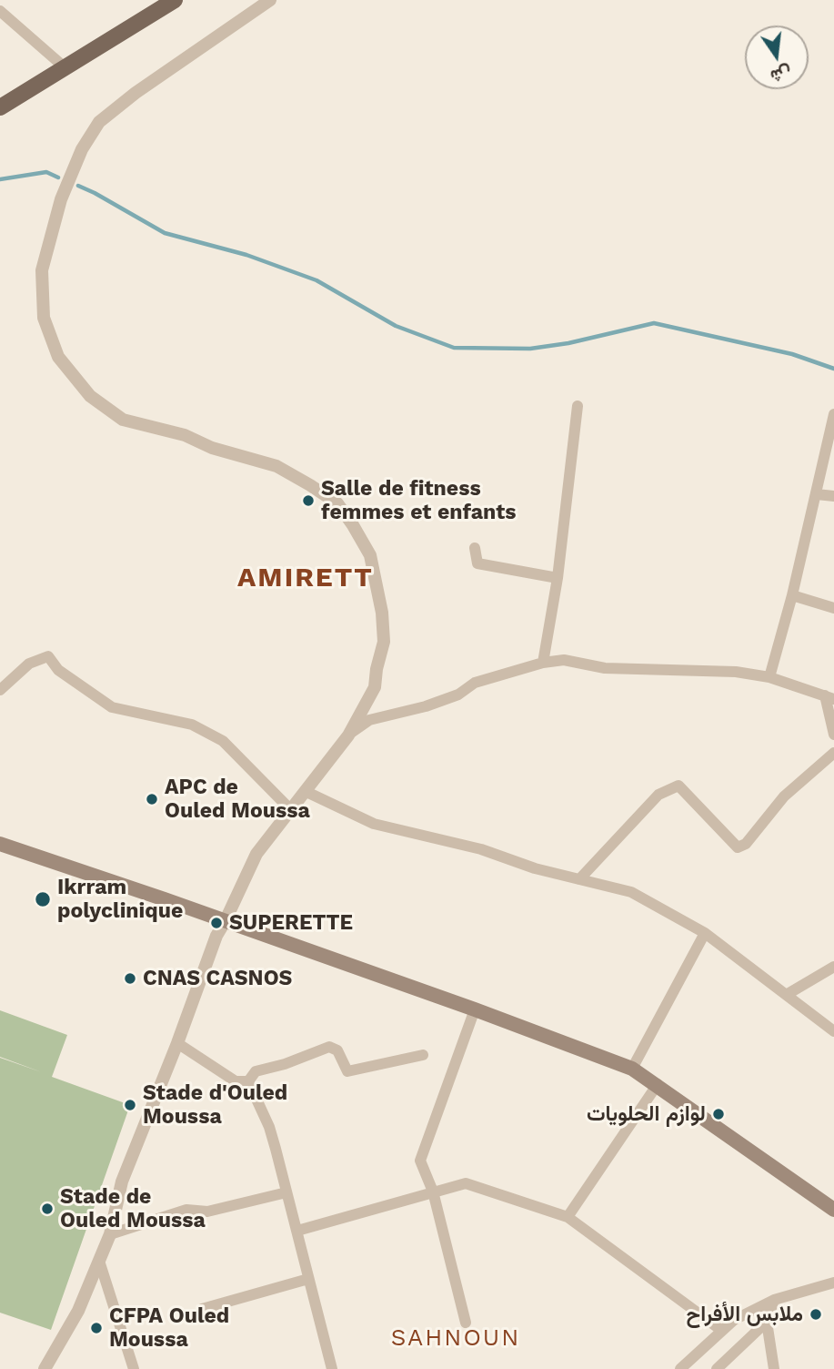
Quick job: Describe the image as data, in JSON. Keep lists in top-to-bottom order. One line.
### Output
{"districts":["AMIRETT","SAHNOUN"],"places":["Salle de fitness femmes et enfants","APC de Ouled Moussa","Ikrram polyclinique","SUPERETTE","CNAS CASNOS","Stade d'Ouled Moussa","لوازم الحلويات","Stade de Ouled Moussa","ملابس الأفراح","CFPA Ouled Moussa"],"north":"bottom"}
